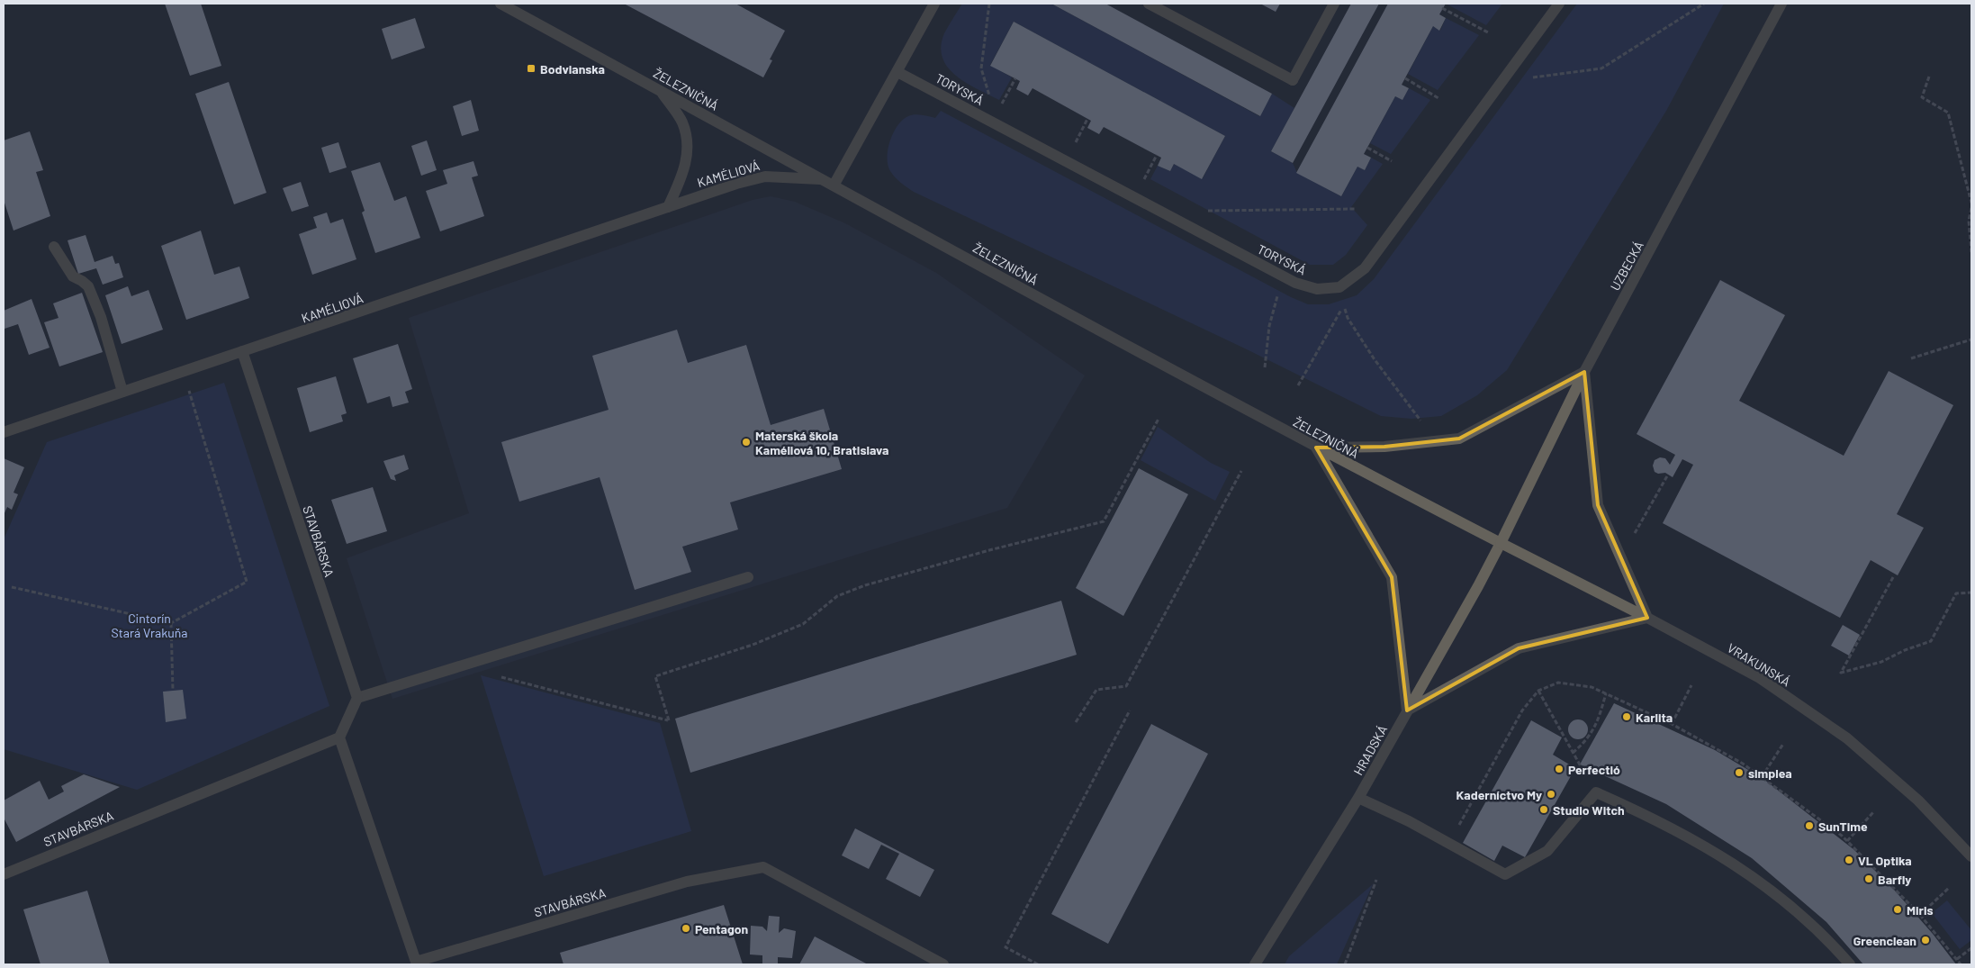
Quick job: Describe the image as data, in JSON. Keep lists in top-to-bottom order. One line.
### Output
{"streets":{"street":["ŽELEZNIČNÁ","TORYSKÁ","KAMÉLIOVÁ","UZBECKÁ","STAVBÁRSKA","VRAKUNSKÁ","HRADSKÁ"]},"crossings":[["ŽELEZNIČNÁ","KAMÉLIOVÁ"],["ŽELEZNIČNÁ","UZBECKÁ"],["ŽELEZNIČNÁ","VRAKUNSKÁ"],["ŽELEZNIČNÁ","HRADSKÁ"],["KAMÉLIOVÁ","STAVBÁRSKA"],["UZBECKÁ","VRAKUNSKÁ"],["UZBECKÁ","HRADSKÁ"],["VRAKUNSKÁ","HRADSKÁ"]],"parks":["Cintorín Stará Vrakuňa"],"places":{"transit":["Bodvianska"],"other":["Materská škola Kaméliová 10, Bratislava","Karlita","Perfectió","simplea","Kaderníctvo My","Studio Witch","SunTime","VL Optika","Barfly","Miris","Pentagon","Greenclean"]}}
